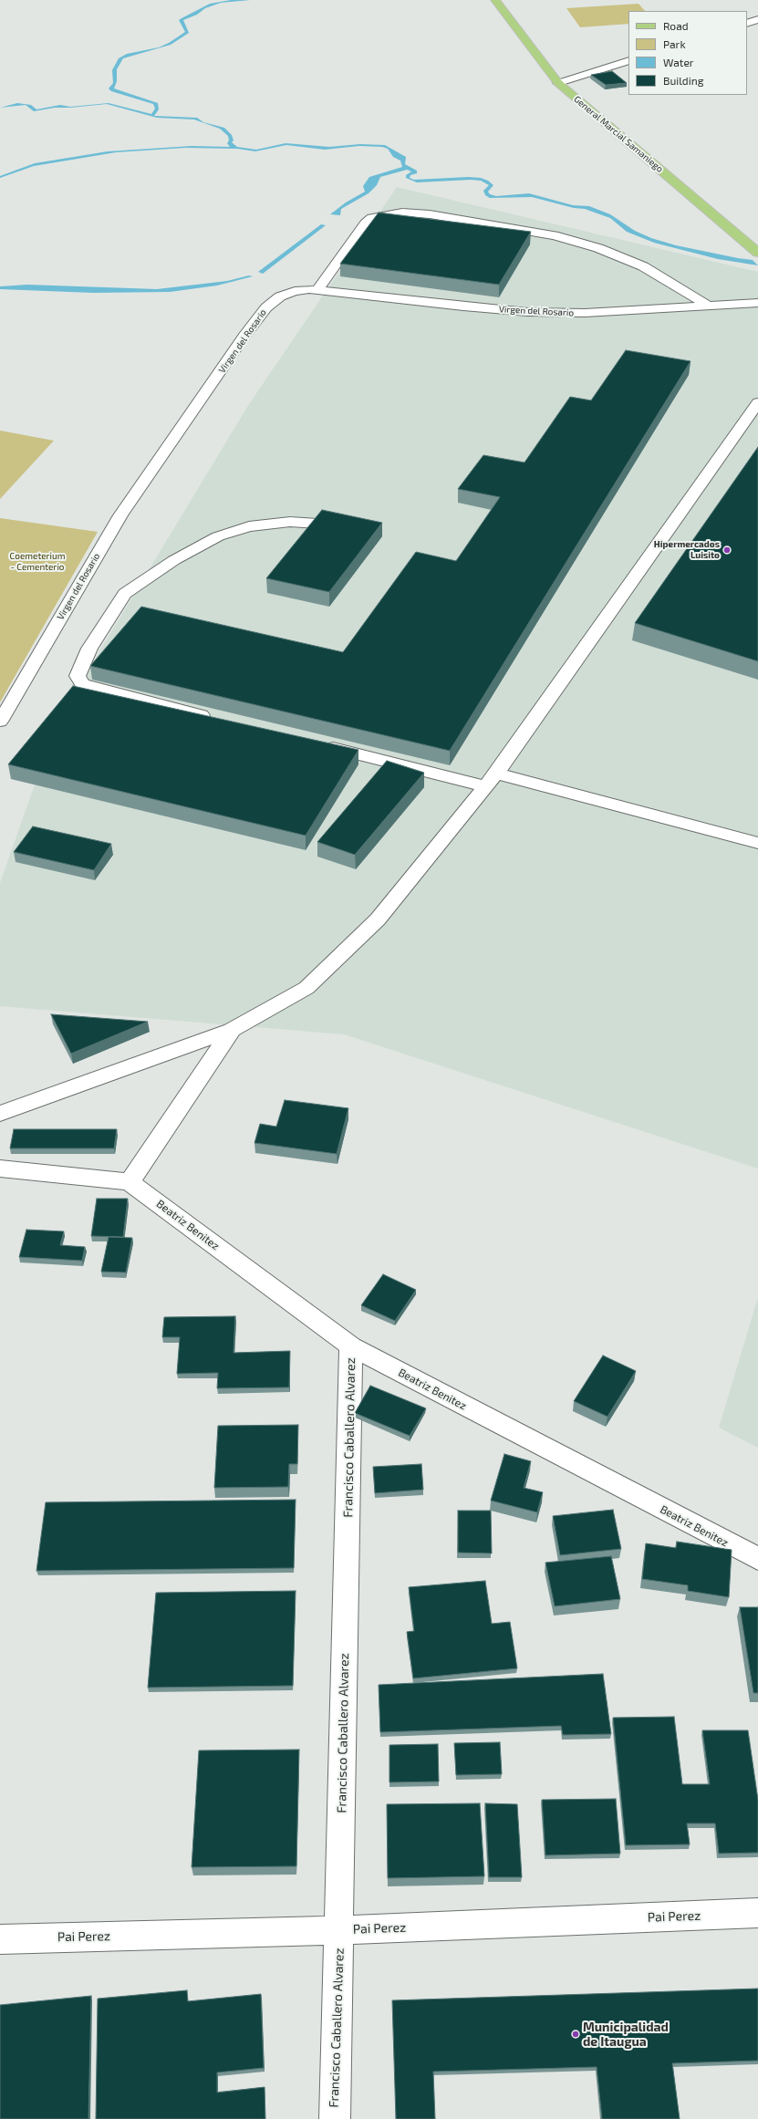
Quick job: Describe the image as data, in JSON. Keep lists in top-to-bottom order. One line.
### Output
{"streets":{"main road":["General Marcial Samaniego"],"street":["Virgen del Rosario","Beatriz Benitez","Francisco Caballero Alvarez","Pai Perez"]},"crossings":[["Beatriz Benitez","Francisco Caballero Alvarez"],["Francisco Caballero Alvarez","Pai Perez"]],"parks":["Coemeterium - Cementerio"],"places":["Hipermercados Luisito","Municipalidad de Itaugua"],"legend":["Road","Park","Water","Building"]}
